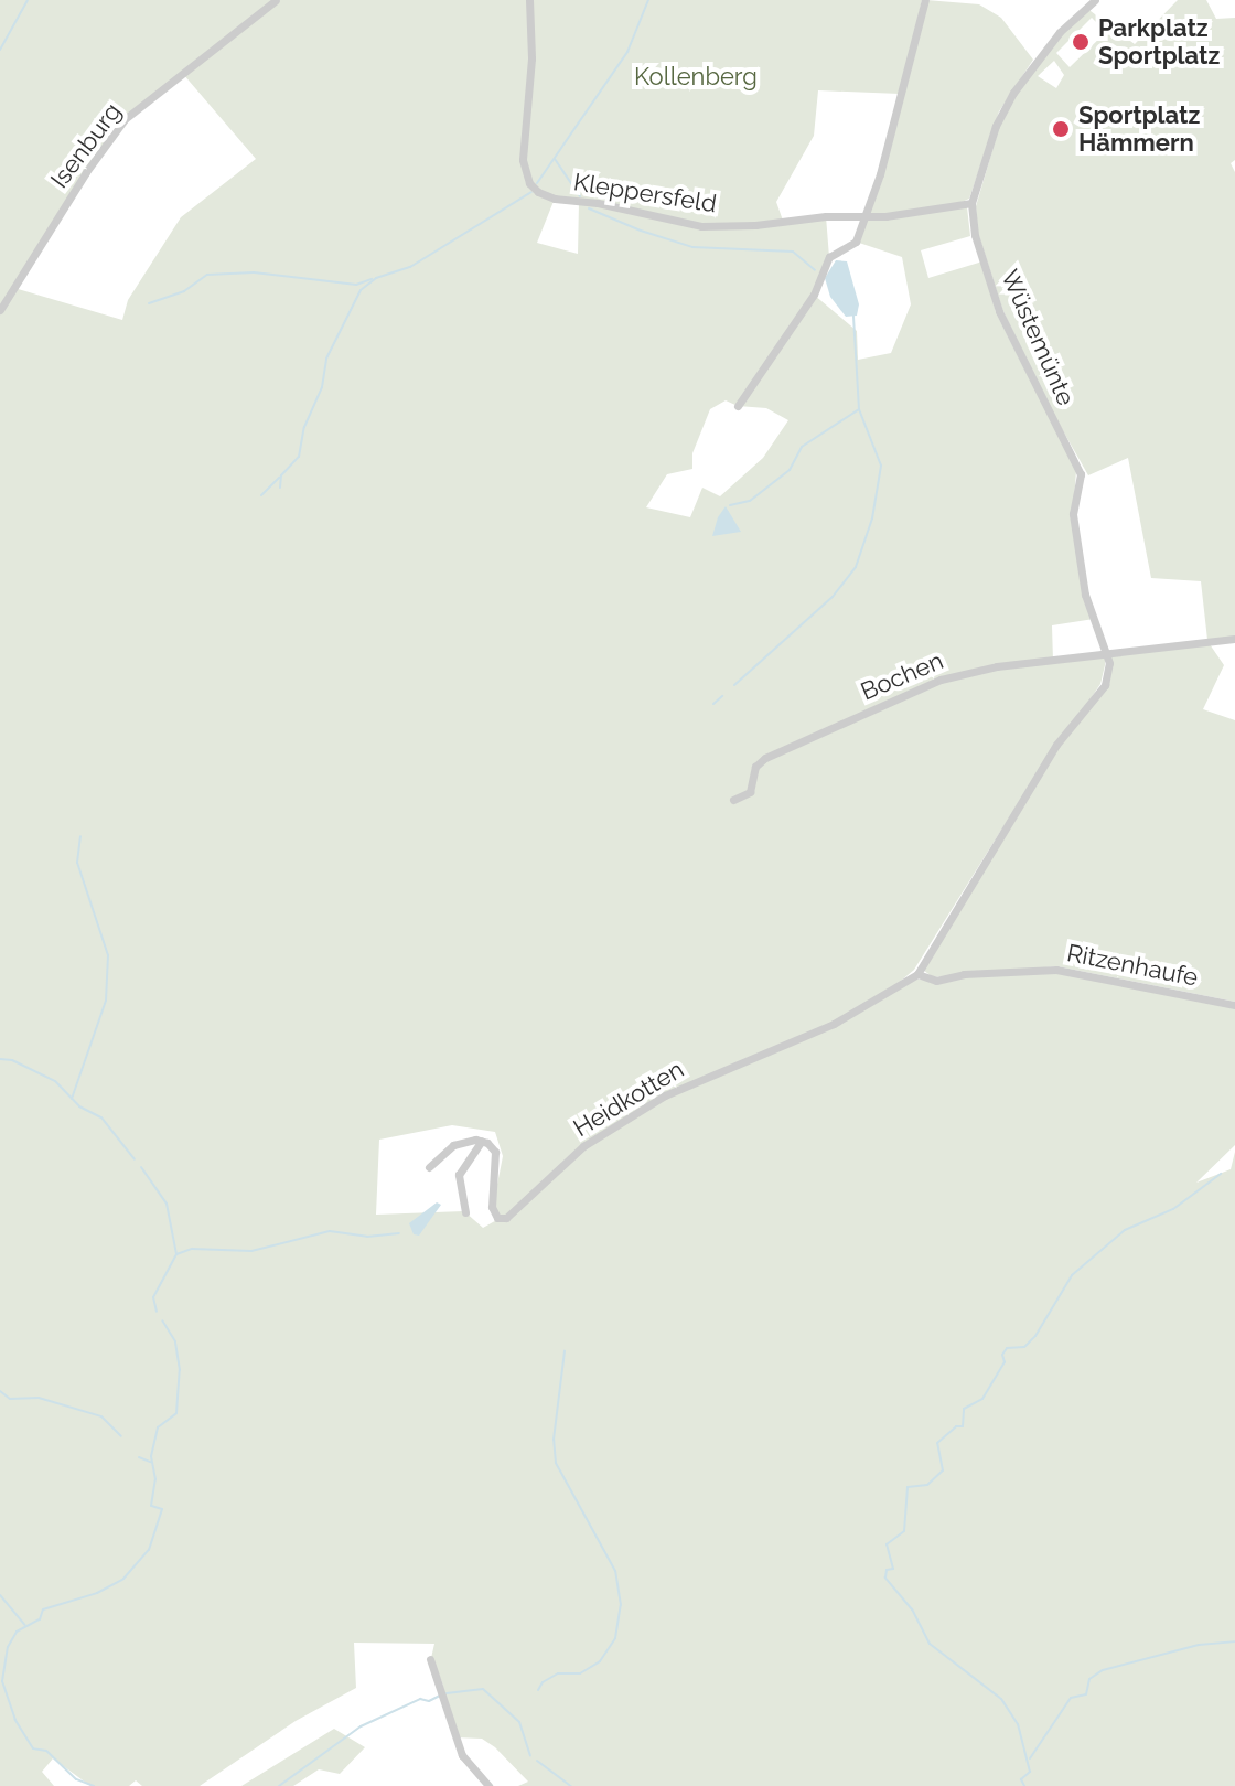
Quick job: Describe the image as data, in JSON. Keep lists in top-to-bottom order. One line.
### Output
{"streets":{"street":["Isenburg","Kleppersfeld","Wüstemünte","Bochen","Ritzenhaufe","Heidkotten"]},"crossings":[["Kleppersfeld","Wüstemünte"],["Wüstemünte","Bochen"],["Ritzenhaufe","Heidkotten"]],"parks":["Kollenberg"],"places":["Parkplatz Sportplatz","Sportplatz Hämmern"]}
